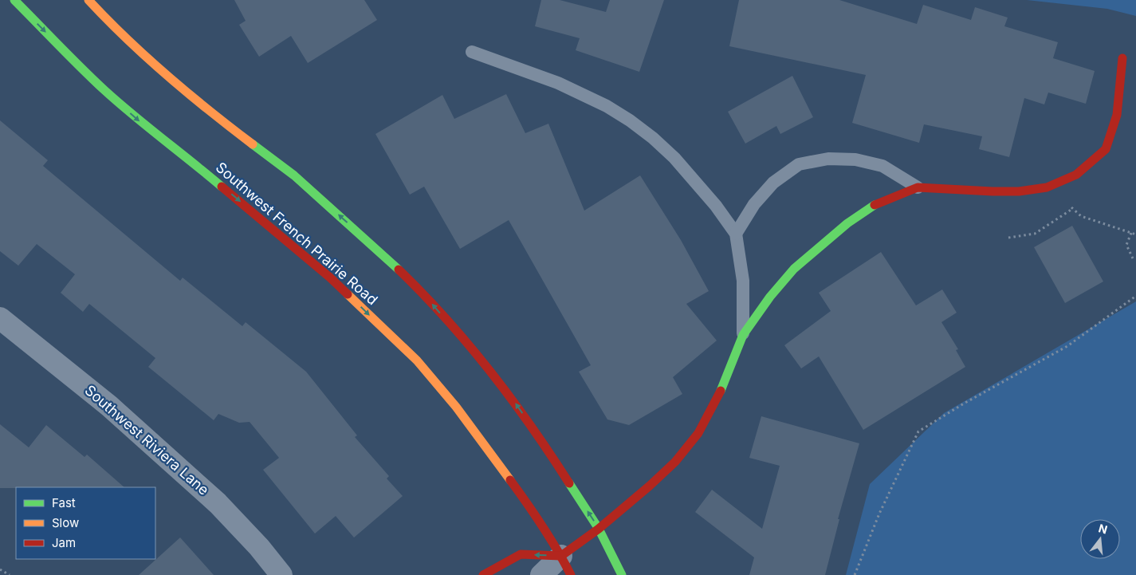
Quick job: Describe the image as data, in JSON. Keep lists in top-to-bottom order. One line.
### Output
{"streets":{"street":["Southwest French Prairie Road","Southwest Riviera Lane"]},"legend":["Fast","Slow","Jam"],"north":"top"}
